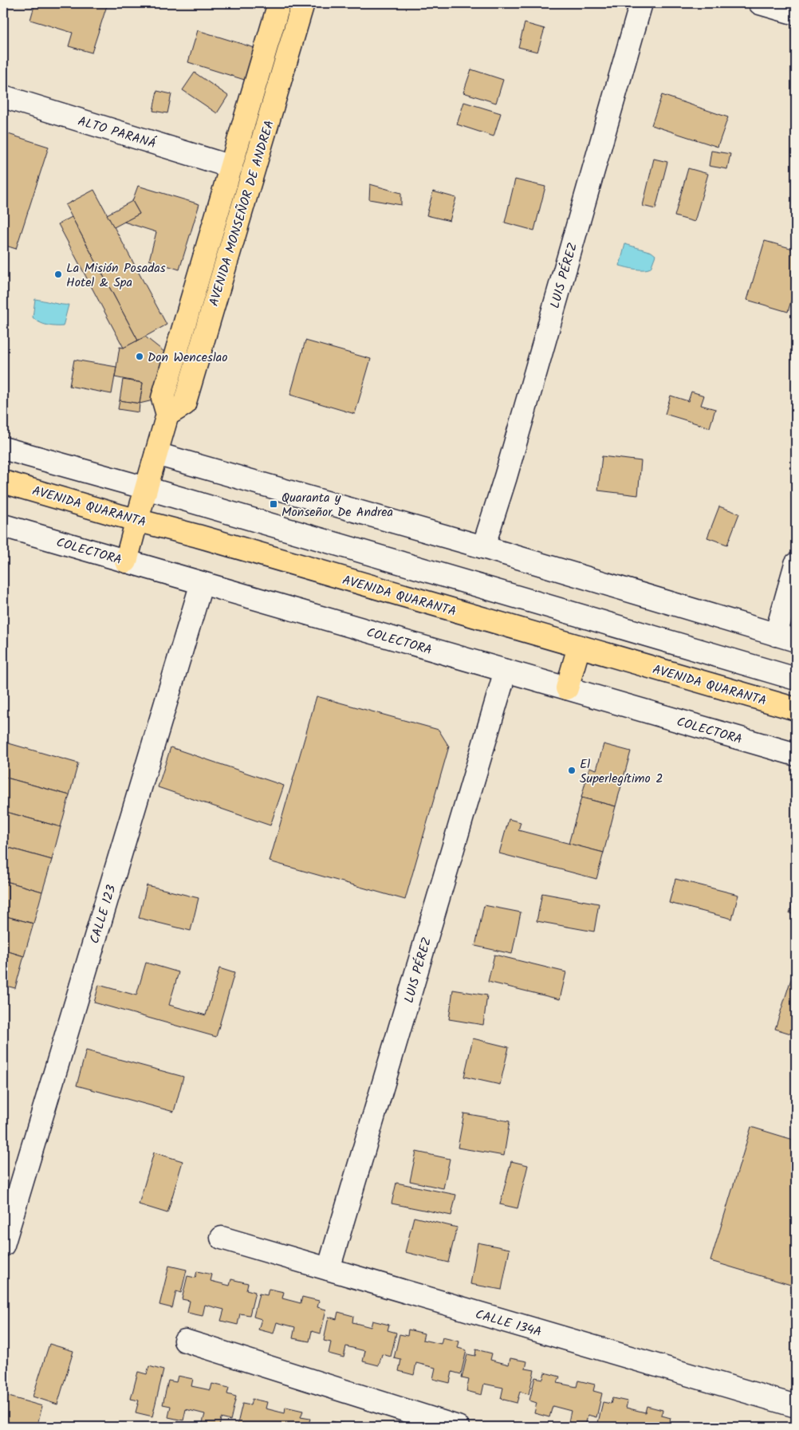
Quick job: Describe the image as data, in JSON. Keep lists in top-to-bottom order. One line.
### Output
{"streets":{"main road":["AVENIDA MONSEÑOR DE ANDREA","AVENIDA QUARANTA"],"street":["ALTO PARANÁ","LUIS PÉREZ","COLECTORA","CALLE 123","CALLE 134A"]},"crossings":[["ALTO PARANÁ","AVENIDA MONSEÑOR DE ANDREA"],["AVENIDA MONSEÑOR DE ANDREA","AVENIDA QUARANTA"],["AVENIDA MONSEÑOR DE ANDREA","COLECTORA"],["LUIS PÉREZ","COLECTORA"],["LUIS PÉREZ","CALLE 134A"],["COLECTORA","CALLE 123"]],"places":{"other":["La Misión Posadas Hotel & Spa","Don Wenceslao","El Superlegítimo 2"],"transit":["Quaranta y Monseñor De Andrea"]}}
